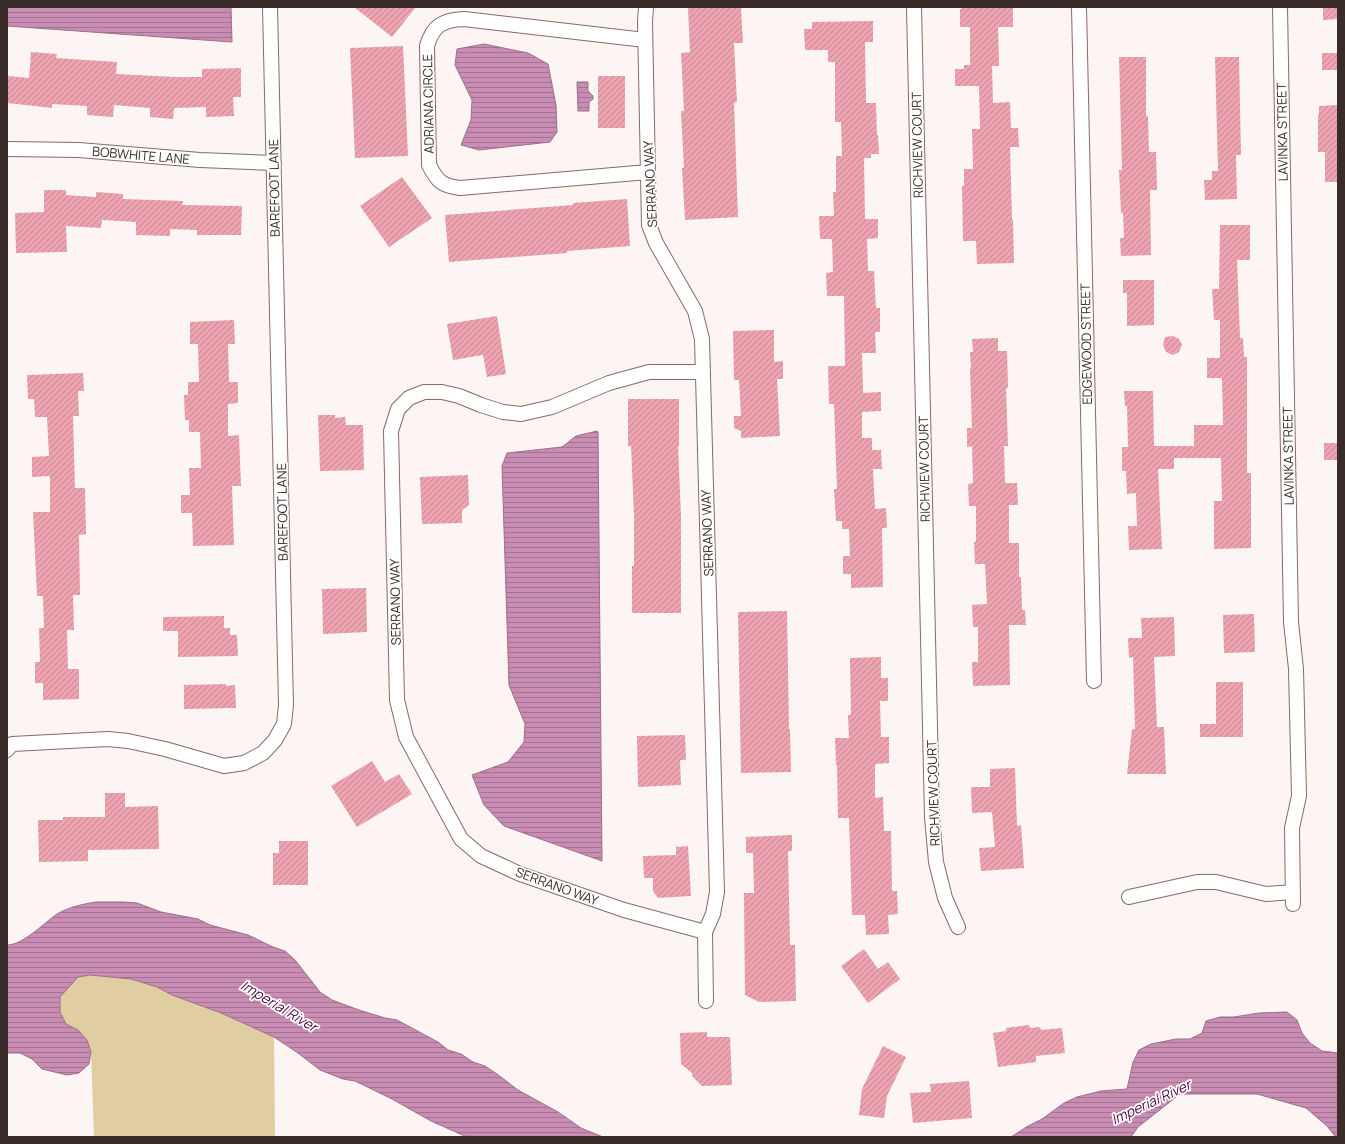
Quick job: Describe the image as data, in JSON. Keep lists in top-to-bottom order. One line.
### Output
{"streets":{"street":["ADRIANA CIRCLE","LAVINKA STREET","RICHVIEW COURT","BOBWHITE LANE","SERRANO WAY","BAREFOOT LANE","EDGEWOOD STREET"]},"crossings":[["ADRIANA CIRCLE","SERRANO WAY"],["BOBWHITE LANE","BAREFOOT LANE"]],"water":["Imperial River"]}
